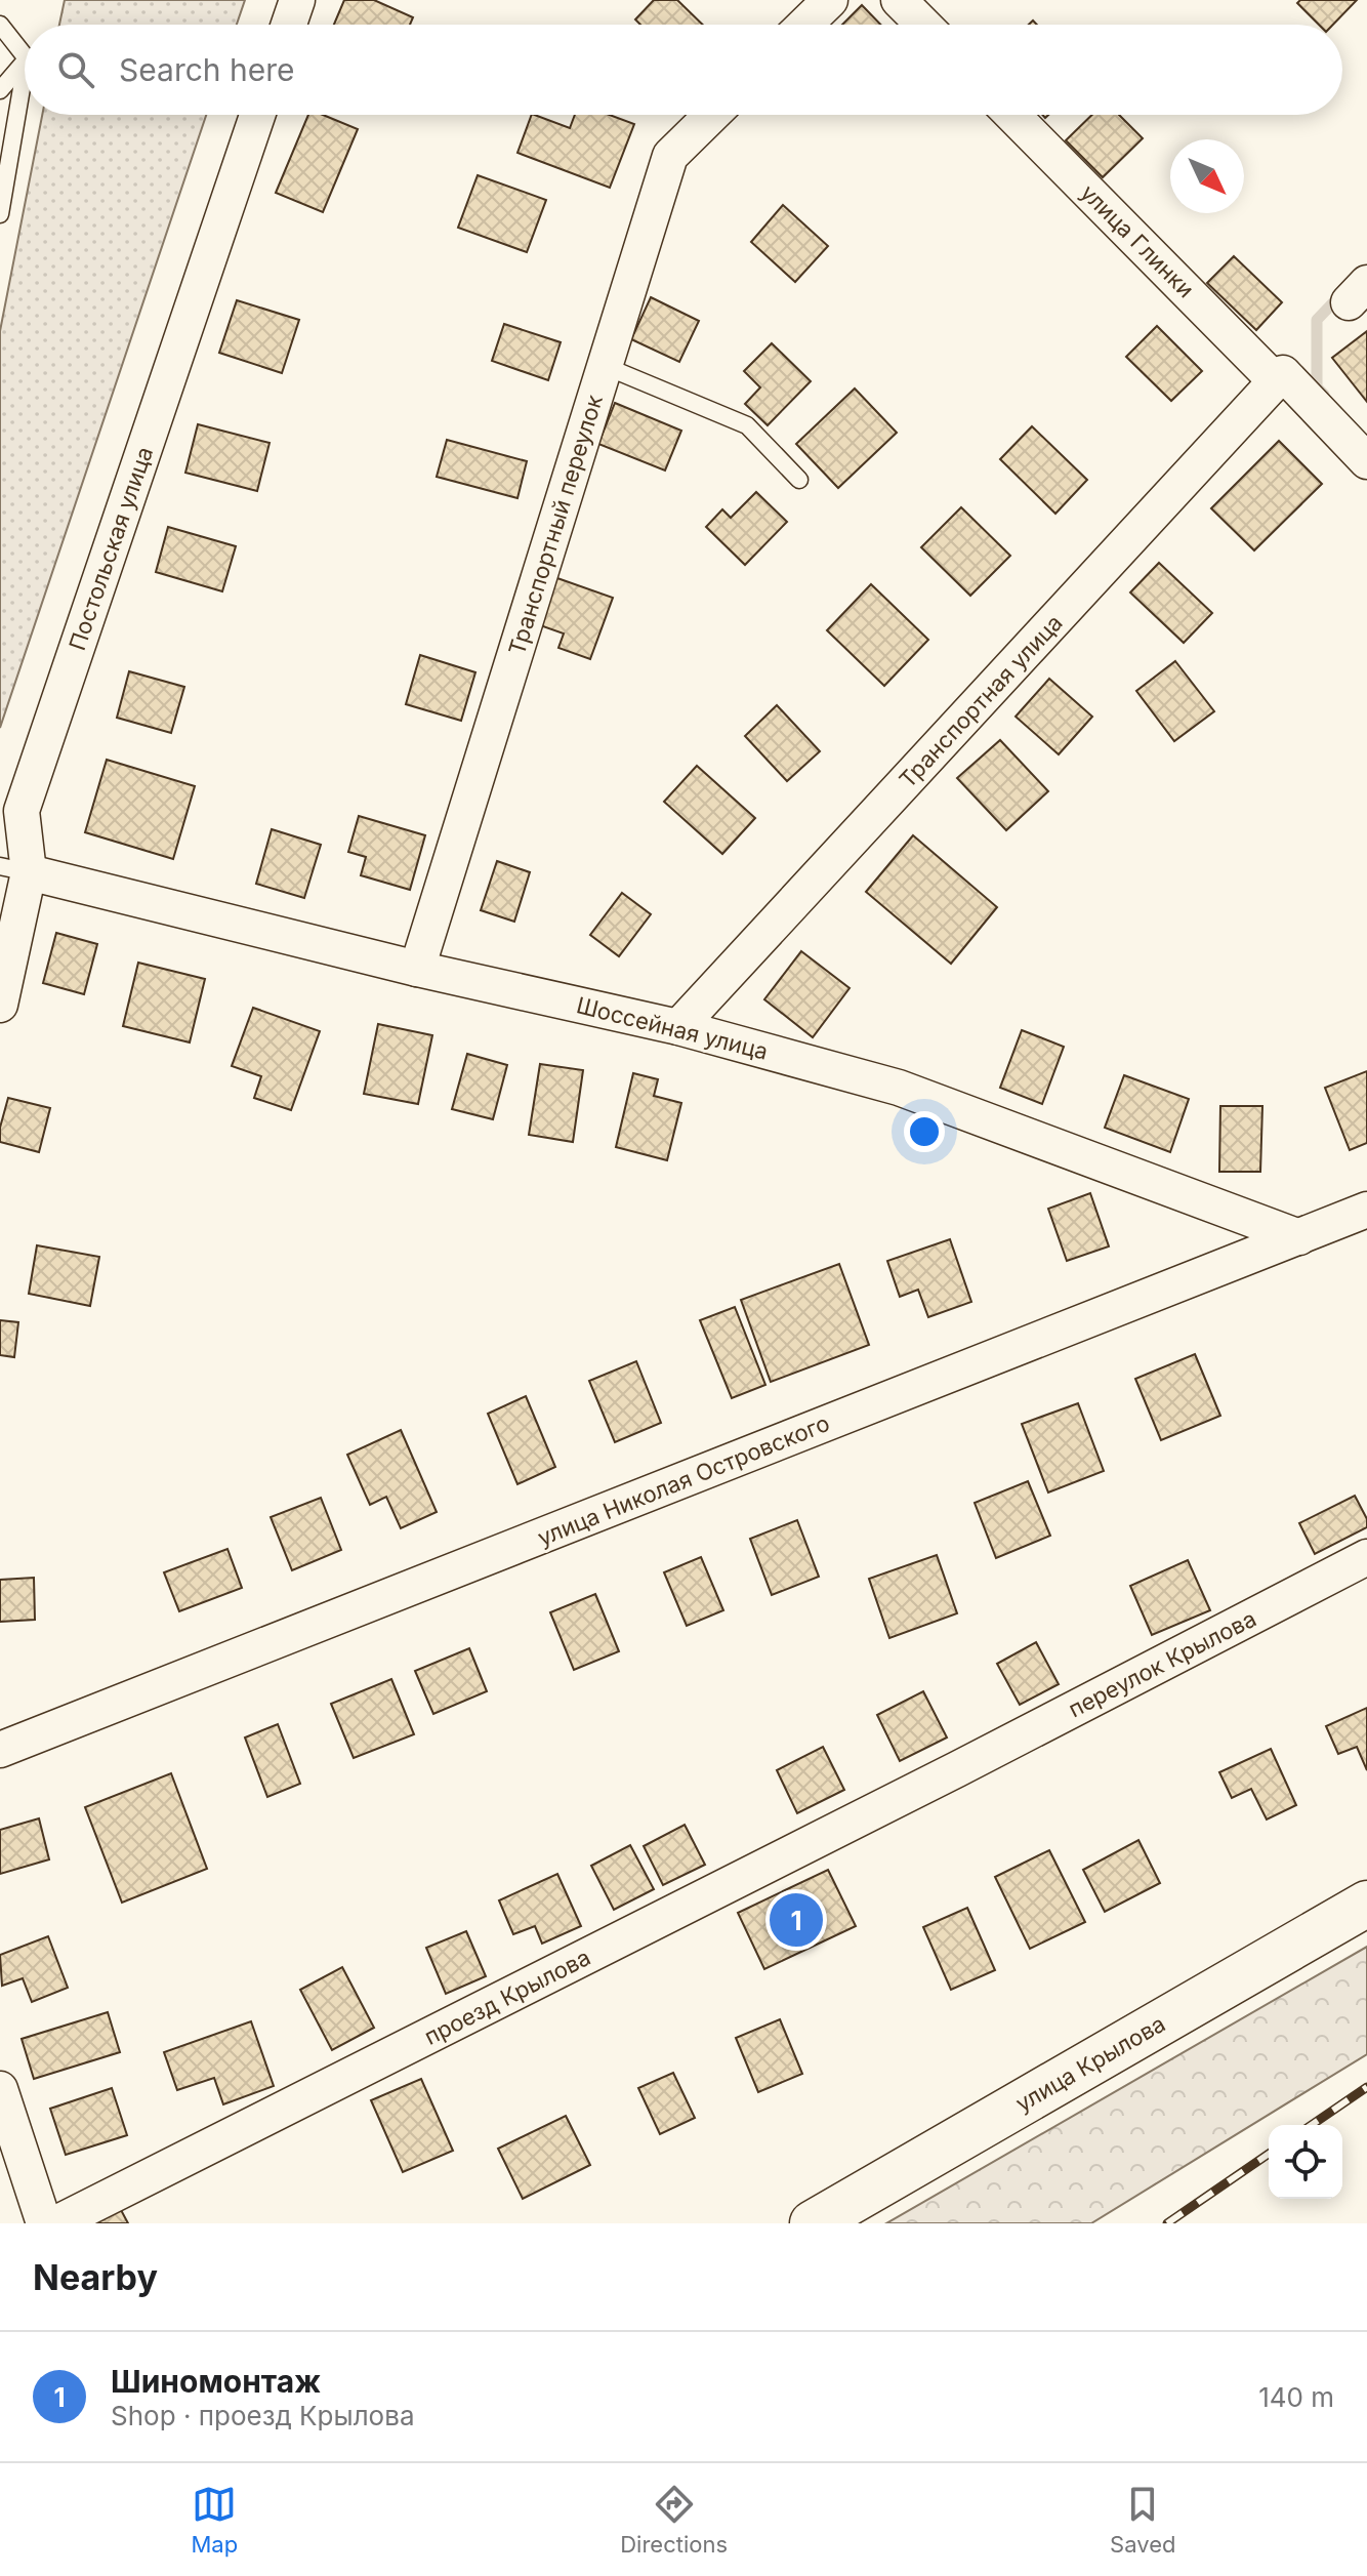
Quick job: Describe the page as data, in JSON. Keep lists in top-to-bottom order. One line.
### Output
{"streets":{"main road":["улица Крылова"],"street":["улица Глинки","Транспортный переулок","Постольская улица","Транспортная улица","Шоссейная улица","улица Николая Островского","переулок Крылова","проезд Крылова"]},"crossings":[["улица Глинки","Транспортная улица"],["Транспортный переулок","Шоссейная улица"],["Постольская улица","Шоссейная улица"],["Транспортная улица","Шоссейная улица"],["Шоссейная улица","улица Николая Островского"],["переулок Крылова","проезд Крылова"]],"north":"bottom right","page":{"search":"Search here","pins":"1","heading":"Nearby","list":[{"mark":"1","name":"Шиномонтаж","note":"Shop · проезд Крылова","value":"140 m"}],"nav":["Map","Directions","Saved"]}}
